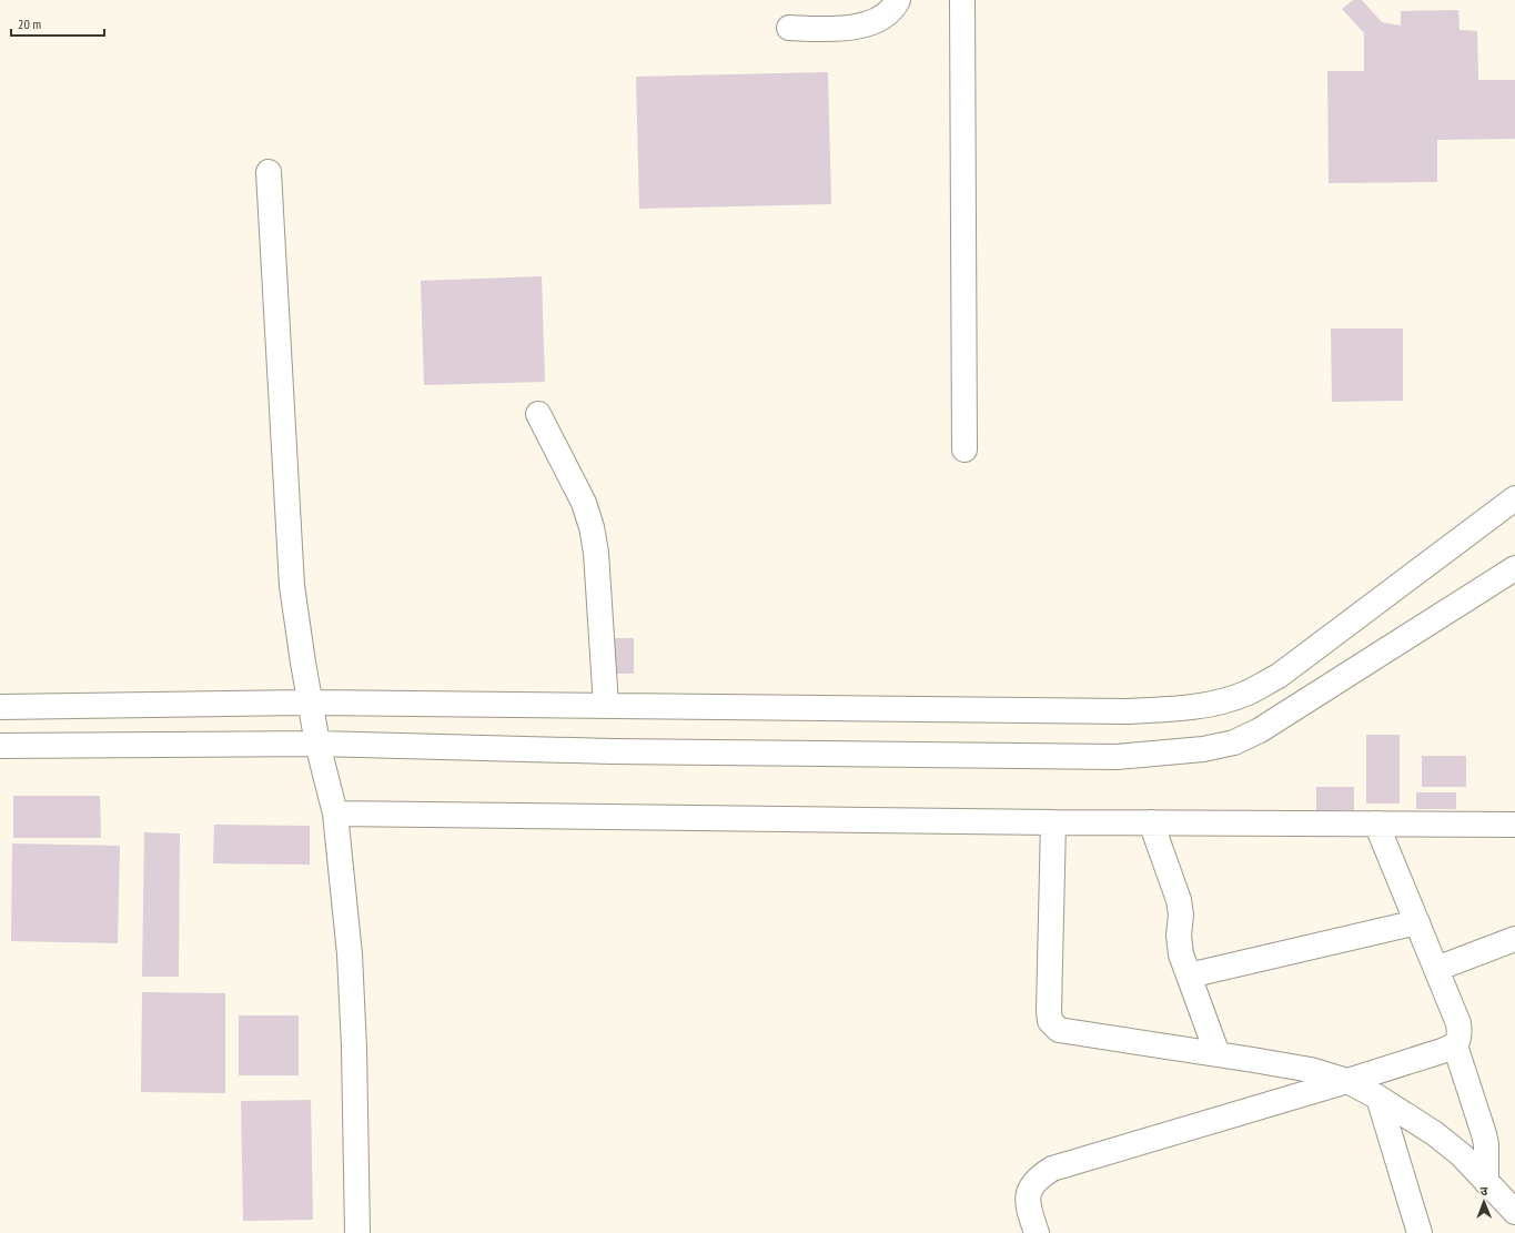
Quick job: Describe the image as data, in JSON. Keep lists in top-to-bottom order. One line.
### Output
{"scale_bar":"20 m","north":"top"}
